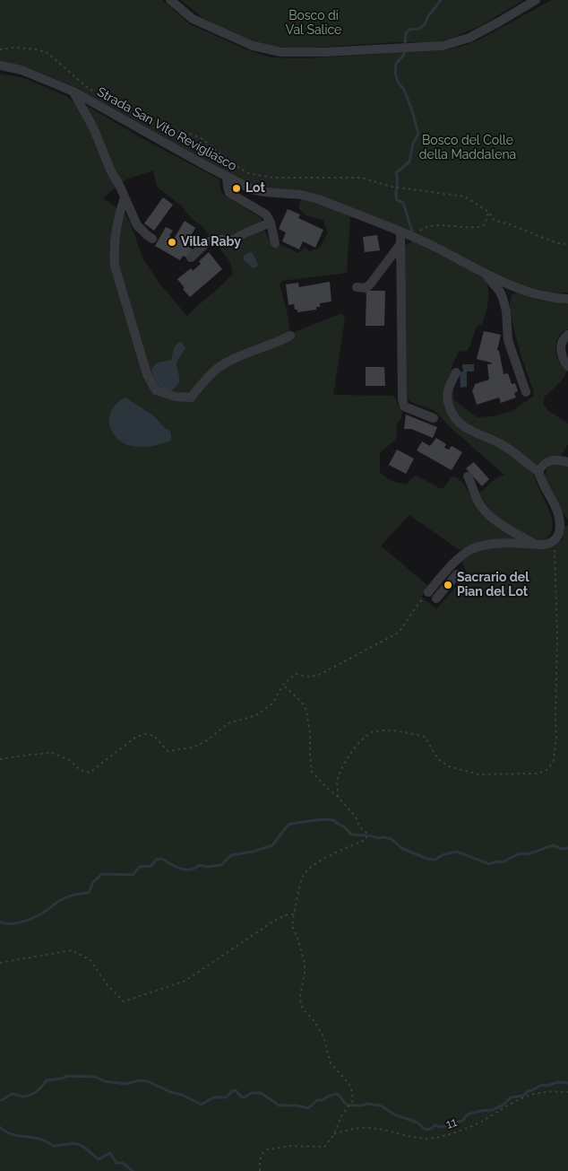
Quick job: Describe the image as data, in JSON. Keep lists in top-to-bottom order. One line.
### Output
{"streets":{"street":["Strada San Vito Revigliasco"],"path":["11"]},"parks":["Bosco di Val Salice","Bosco del Colle della Maddalena"],"places":["Lot","Villa Raby","Sacrario del Pian del Lot"]}
